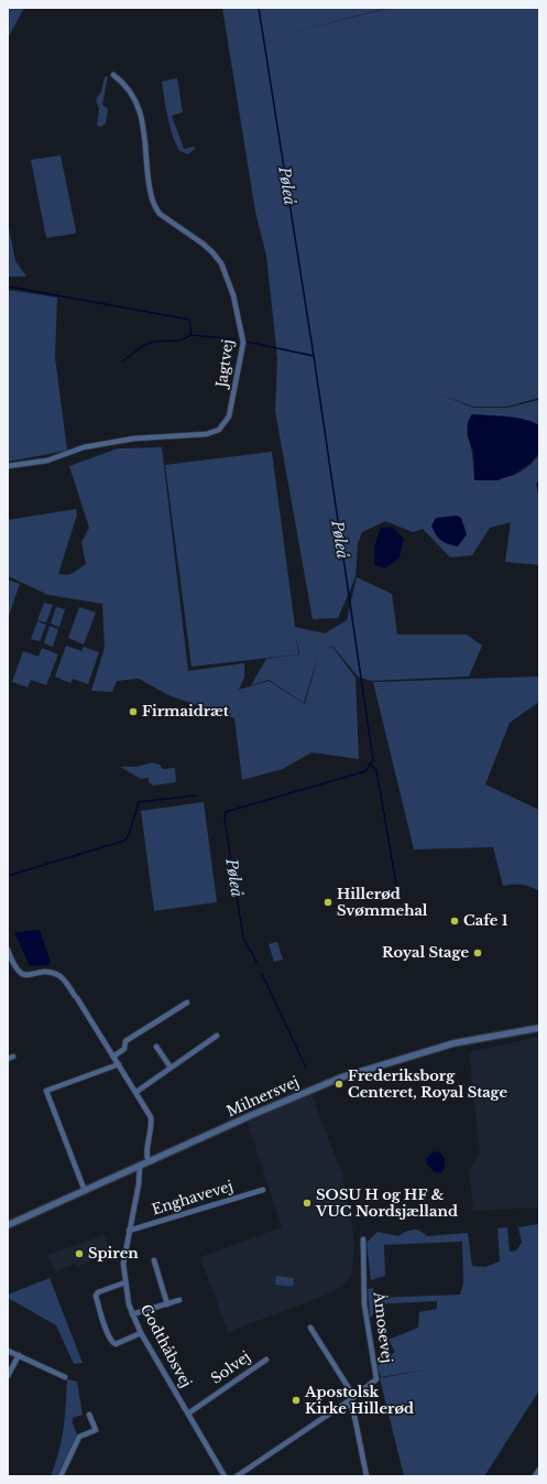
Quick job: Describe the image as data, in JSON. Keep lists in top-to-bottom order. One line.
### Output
{"streets":{"street":["Jagtvej","Milnersvej","Enghavevej","Åmosevej","Godthåbsvej","Solvej"]},"crossings":[["Milnersvej","Godthåbsvej"],["Enghavevej","Godthåbsvej"],["Godthåbsvej","Solvej"]],"water":["Pøleå"],"places":["Firmaidræt","Hillerød Svømmehal","Cafe 1","Royal Stage","Frederiksborg Centeret, Royal Stage","SOSU H og HF & VUC Nordsjælland","Spiren","Apostolsk Kirke Hillerød"]}
